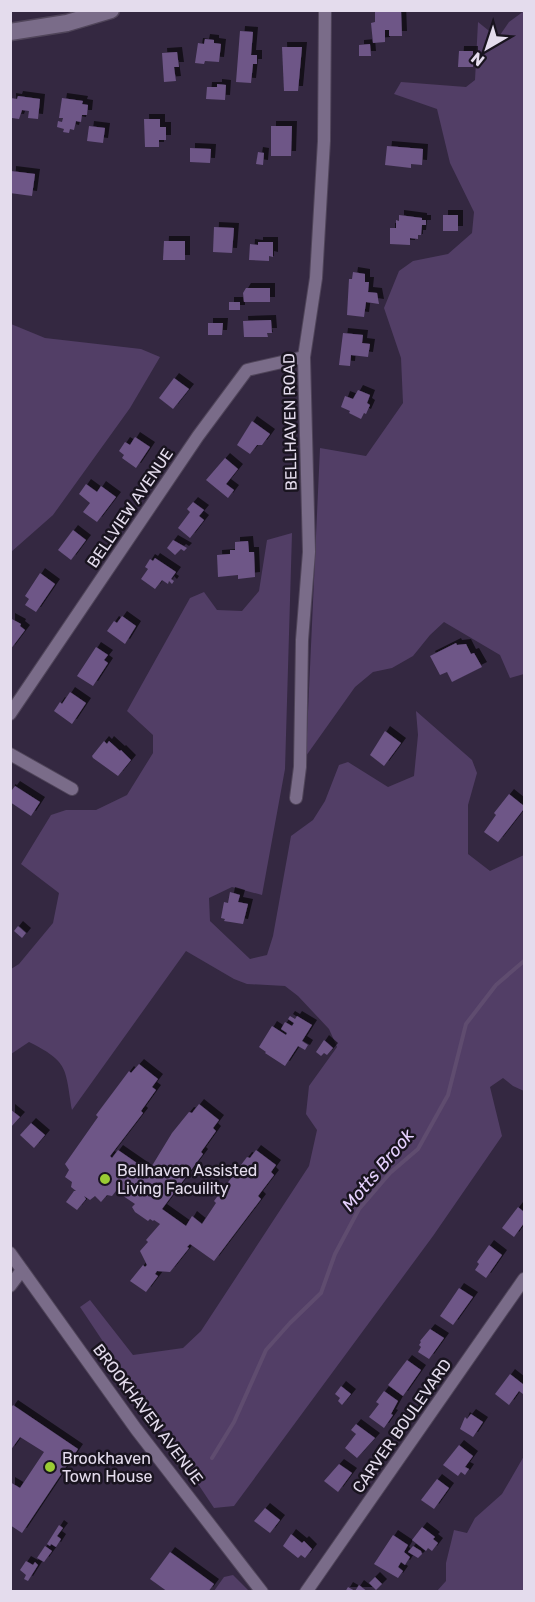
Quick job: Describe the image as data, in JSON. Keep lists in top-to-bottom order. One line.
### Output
{"streets":{"street":["BELLHAVEN ROAD","BELLVIEW AVENUE","BROOKHAVEN AVENUE","CARVER BOULEVARD"]},"crossings":[["BELLHAVEN ROAD","BELLVIEW AVENUE"]],"water":["Motts Brook"],"places":["Bellhaven Assisted Living Facuility","Brookhaven Town House"],"north":"bottom left"}
